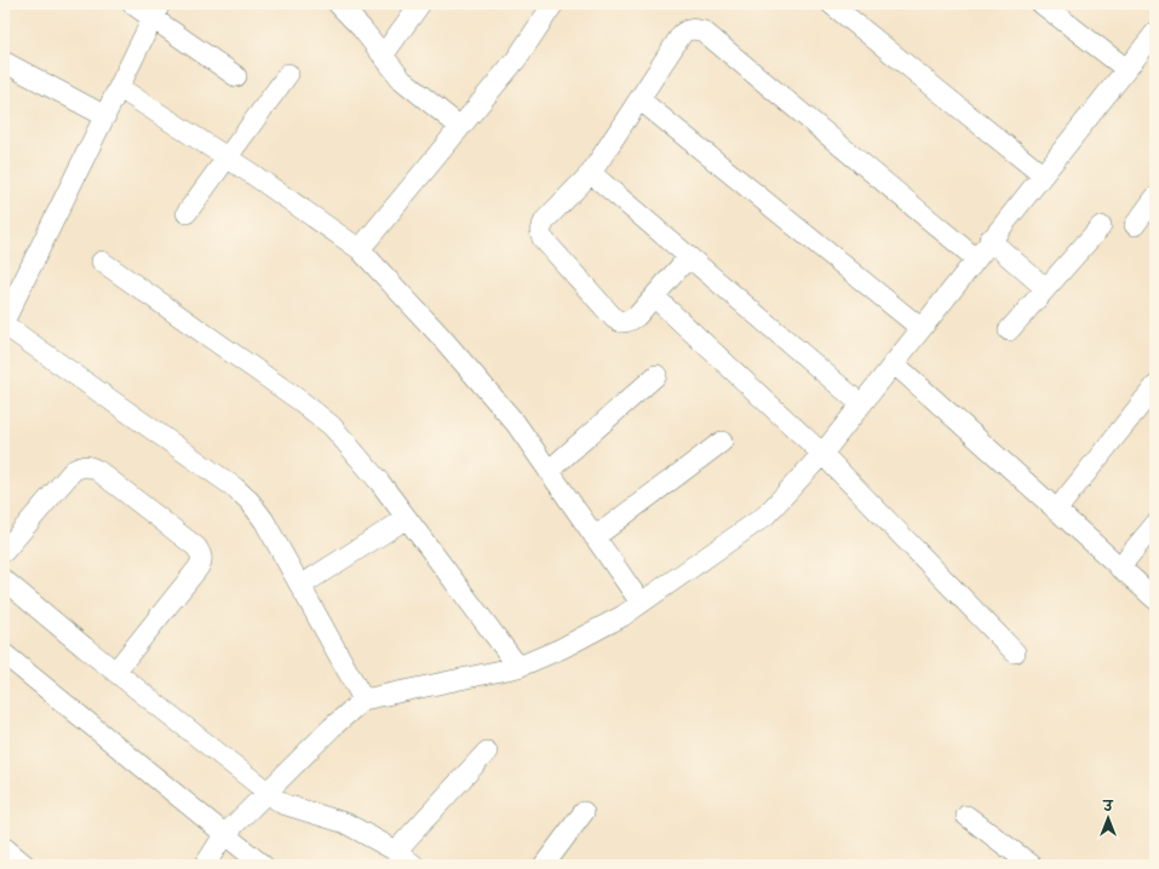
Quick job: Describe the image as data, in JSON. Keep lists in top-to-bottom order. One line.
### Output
{"north":"top"}
